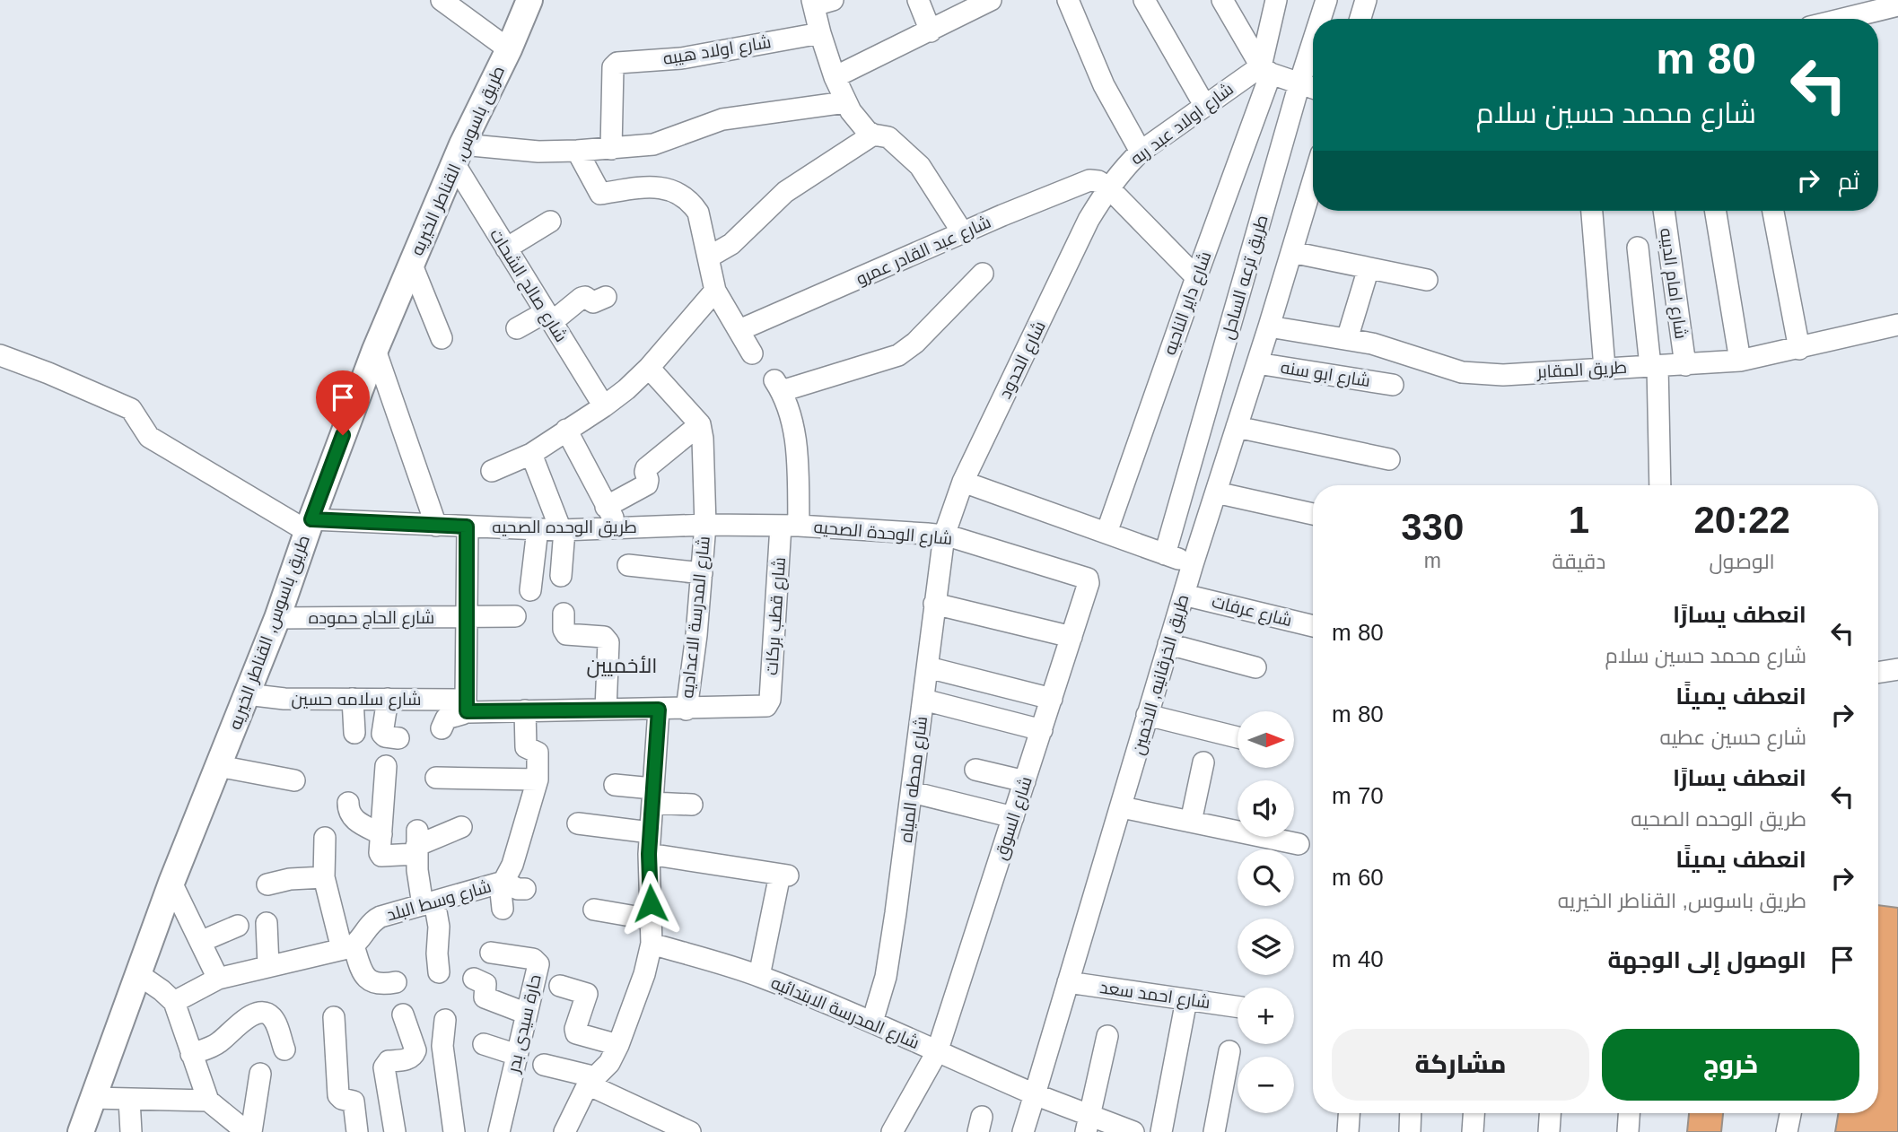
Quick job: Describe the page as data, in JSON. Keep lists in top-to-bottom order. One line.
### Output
{"streets":{"street":["شارع اولاد هيبه","شارع اولاد عبد ربه","طريق باسوس, القناطر الخيريه","شارع عبد القادر عمرو","طريق ترعه الساحل","شارع امام الديبه","شارع صالح الشحات","شارع داير الناحيه","شارع الحدود","طريق المقابر","شارع ابو سنه","طريق الوحده الصحيه","شارع الوحدة الصحيه","شارع عرفات","شارع قطب بركات","شارع الحاج حموده","شارع المدرسة الاعداديه","طريق الخرقانيه, الاخمين","شارع سلامه حسين","شارع محطه المياه","شارع السوق","شارع وسط البلد","شارع احمد سعد","شارع المدرسة الابتدائيه","حارة سيدى بدر"]},"crossings":[["شارع اولاد عبد ربه","شارع عبد القادر عمرو"],["شارع اولاد عبد ربه","شارع داير الناحيه"],["شارع اولاد عبد ربه","شارع الحدود"],["طريق باسوس, القناطر الخيريه","شارع صالح الشحات"],["طريق باسوس, القناطر الخيريه","طريق الوحده الصحيه"],["طريق باسوس, القناطر الخيريه","شارع الحاج حموده"],["طريق باسوس, القناطر الخيريه","شارع سلامه حسين"],["شارع عبد القادر عمرو","شارع الحدود"],["شارع امام الديبه","طريق المقابر"],["شارع الحدود","شارع الوحدة الصحيه"],["شارع الحدود","شارع محطه المياه"],["طريق المقابر","طريق الخرقانيه, الاخمين"],["شارع ابو سنه","طريق الخرقانيه, الاخمين"],["طريق الوحده الصحيه","شارع الوحدة الصحيه"],["طريق الوحده الصحيه","شارع المدرسة الاعداديه"],["شارع الوحدة الصحيه","شارع قطب بركات"],["شارع الوحدة الصحيه","شارع المدرسة الاعداديه"],["شارع الوحدة الصحيه","شارع محطه المياه"],["شارع الوحدة الصحيه","شارع السوق"],["شارع عرفات","طريق الخرقانيه, الاخمين"],["شارع قطب بركات","شارع سلامه حسين"],["شارع المدرسة الاعداديه","شارع سلامه حسين"],["شارع المدرسة الاعداديه","شارع المدرسة الابتدائيه"],["طريق الخرقانيه, الاخمين","شارع احمد سعد"],["طريق الخرقانيه, الاخمين","شارع المدرسة الابتدائيه"],["شارع سلامه حسين","شارع وسط البلد"],["شارع محطه المياه","شارع المدرسة الابتدائيه"],["شارع السوق","شارع المدرسة الابتدائيه"]],"districts":["الأخميين"],"north":"right","page":{"turn":["80 m","شارع محمد حسين سلام"],"then":"ثم","eta":["20:22","الوصول","1","دقيقة","330","m"],"list":[{"name":"انعطف يسارًا","note":"شارع محمد حسين سلام","value":"80 m"},{"name":"انعطف يمينًا","note":"شارع حسين عطيه","value":"80 m"},{"name":"انعطف يسارًا","note":"طريق الوحده الصحيه","value":"70 m"},{"name":"انعطف يمينًا","note":"طريق باسوس, القناطر الخيريه","value":"60 m"},{"name":"الوصول إلى الوجهة","value":"40 m"}],"map_buttons":["+","−"],"buttons":["خروج","مشاركة"]}}
